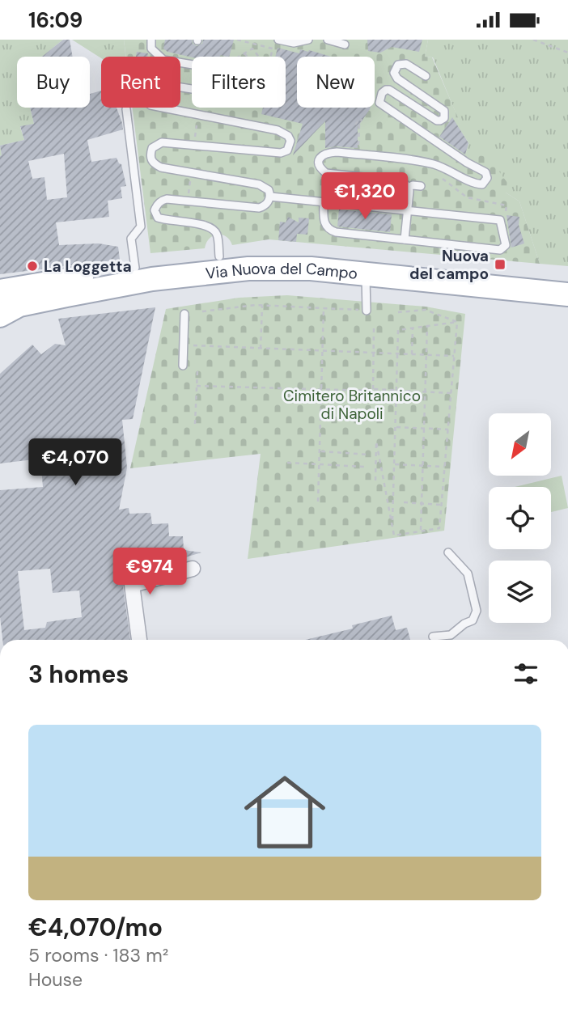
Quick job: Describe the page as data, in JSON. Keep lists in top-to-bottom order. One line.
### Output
{"streets":{"main road":["Via Nuova del Campo"]},"parks":["Cimitero Britannico di Napoli"],"places":{"transit":["Nuova del campo"],"other":["La Loggetta"]},"north":"bottom left","page":{"status":"16:09","chip":["Buy","Rent","Filters","New"],"price":["€1,320","€4,070","€974"],"heading":"3 homes","list":[{"name":"€4,070/mo","note":"5 rooms · 183 m² · House"}]}}
